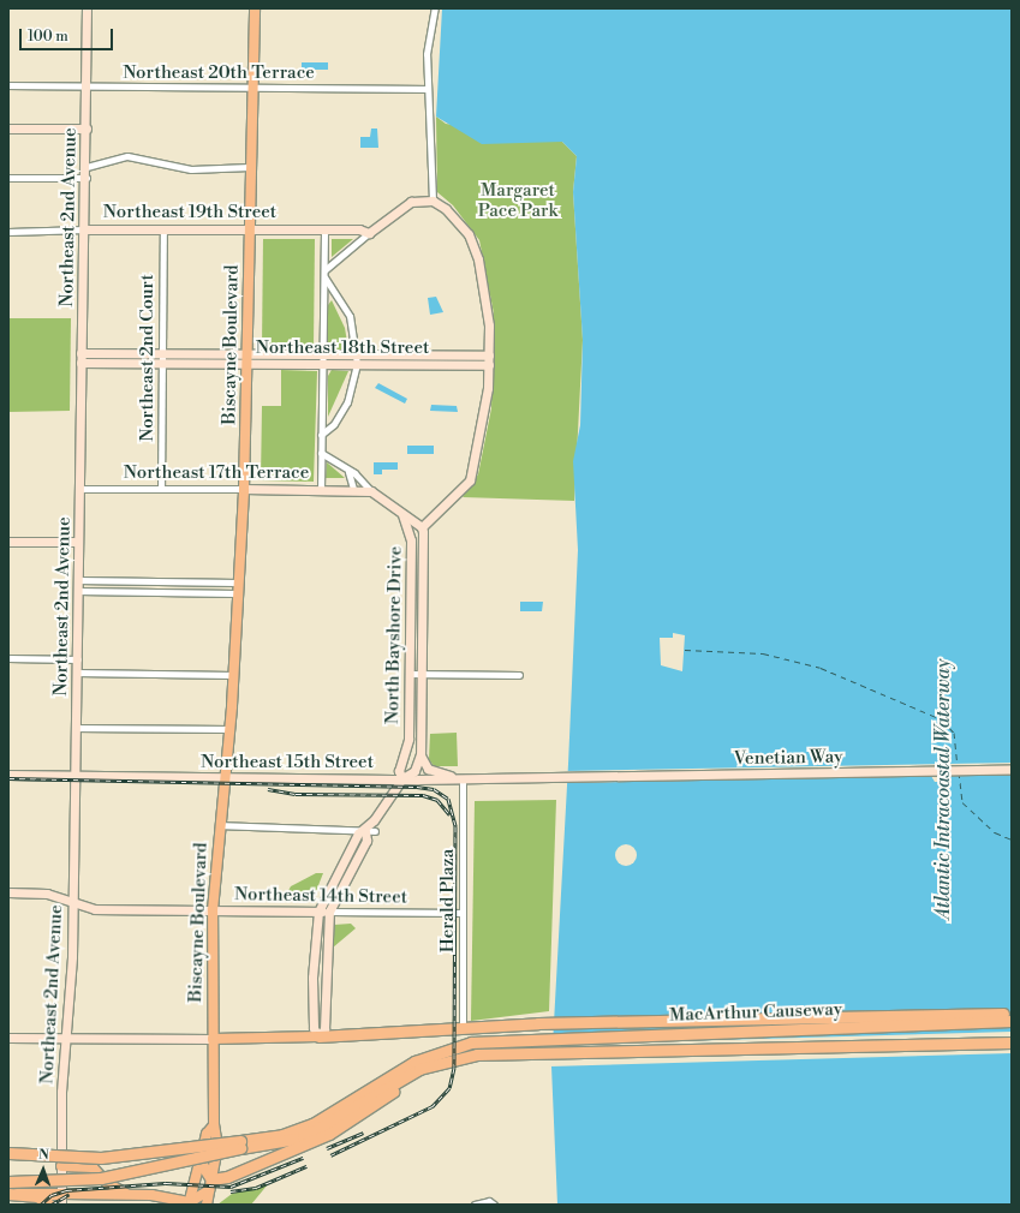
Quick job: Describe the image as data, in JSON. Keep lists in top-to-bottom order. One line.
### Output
{"streets":{"highway":["MacArthur Causeway"],"main road":["Biscayne Boulevard"],"street":["Northeast 20th Terrace","Northeast 19th Street","Northeast 2nd Avenue","Northeast 18th Street","Northeast 2nd Court","Northeast 17th Terrace","North Bayshore Drive","Venetian Way","Northeast 15th Street","Northeast 14th Street","Herald Plaza"]},"crossings":[["Northeast 20th Terrace","Northeast 2nd Avenue"],["Northeast 20th Terrace","Biscayne Boulevard"],["Northeast 19th Street","Northeast 2nd Avenue"],["Northeast 19th Street","Biscayne Boulevard"],["Northeast 19th Street","Northeast 2nd Court"],["Northeast 2nd Avenue","Northeast 18th Street"],["Northeast 2nd Avenue","Northeast 17th Terrace"],["Northeast 2nd Avenue","Northeast 15th Street"],["Northeast 2nd Avenue","Northeast 14th Street"],["Biscayne Boulevard","Northeast 18th Street"],["Biscayne Boulevard","Northeast 17th Terrace"],["Biscayne Boulevard","Northeast 15th Street"],["Biscayne Boulevard","Northeast 14th Street"],["Northeast 18th Street","Northeast 2nd Court"],["Northeast 18th Street","North Bayshore Drive"],["Northeast 2nd Court","Northeast 17th Terrace"],["Northeast 17th Terrace","North Bayshore Drive"],["North Bayshore Drive","Northeast 15th Street"],["North Bayshore Drive","Northeast 14th Street"],["Venetian Way","Northeast 15th Street"],["Northeast 15th Street","Herald Plaza"],["Northeast 14th Street","Herald Plaza"]],"water":["Atlantic Intracoastal Waterway"],"parks":["Margaret Pace Park"],"scale_bar":"100 m","north":"top"}
